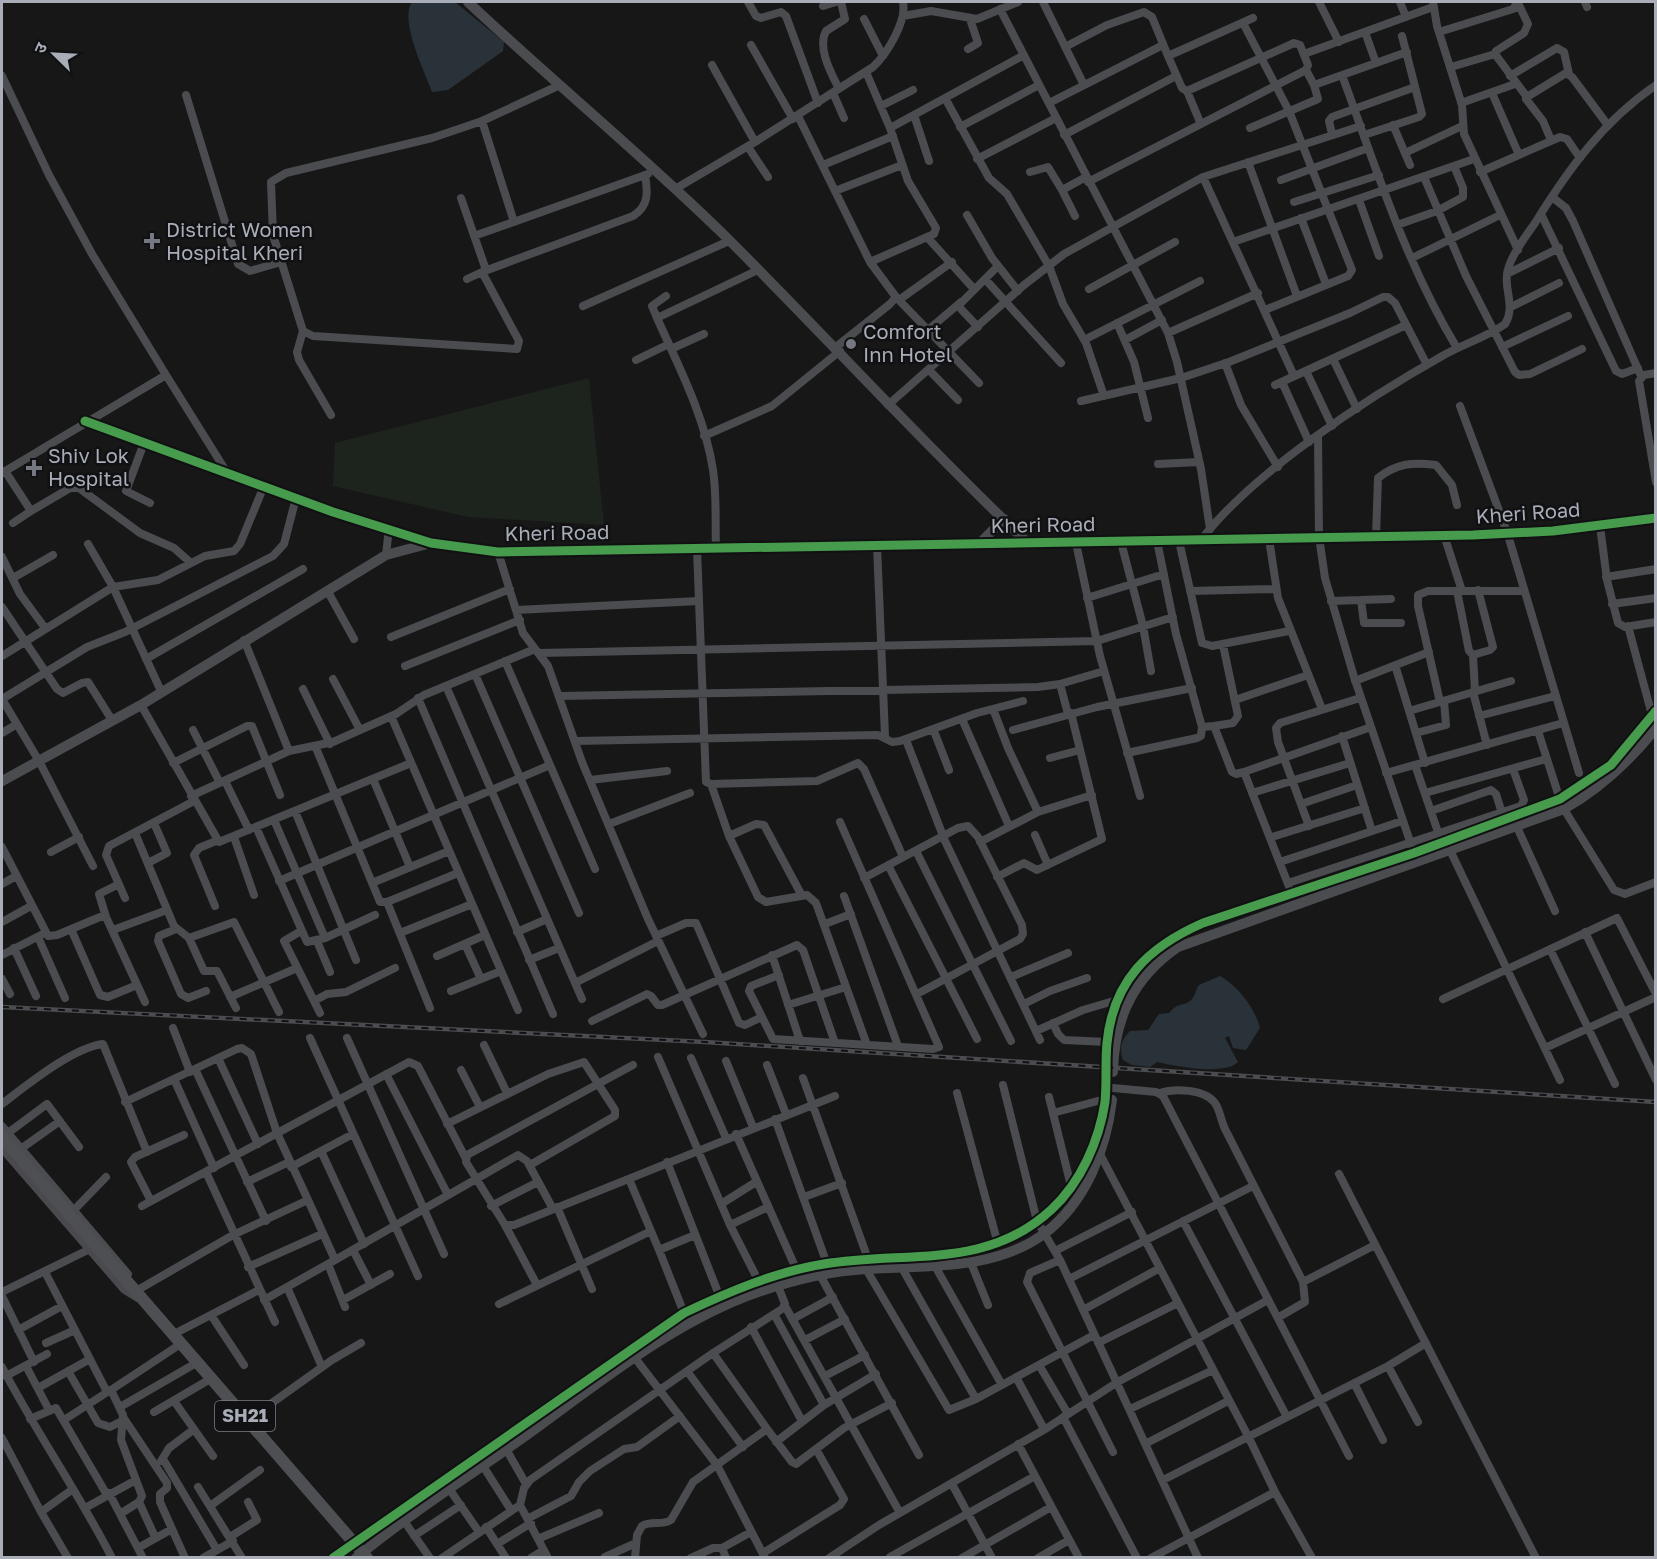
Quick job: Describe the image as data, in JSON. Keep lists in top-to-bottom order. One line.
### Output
{"streets":{"main road":["SH21"],"street":["Kheri Road"]},"places":{"health":["District Women Hospital Kheri","Shiv Lok Hospital"],"other":["Comfort Inn Hotel"]},"north":"top left"}
